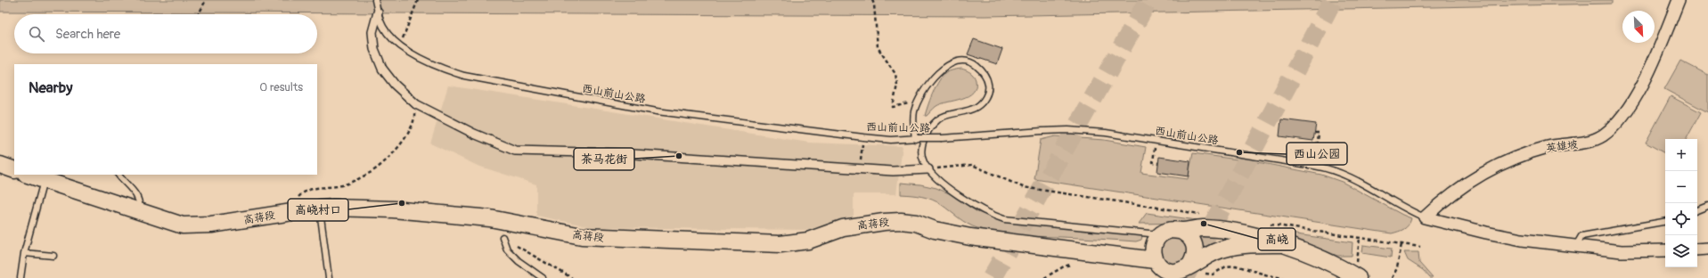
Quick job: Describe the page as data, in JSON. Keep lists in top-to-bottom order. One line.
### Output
{"streets":{"main road":["高蒋段"],"street":["英雄坡"],"lane":["西山前山公路"]},"crossings":[["西山前山公路","英雄坡"]],"places":["西山公园","茶马花街","高峣村口","高峣"],"north":"bottom right","page":{"search":"Search here","heading":["Nearby","0 results"],"map_buttons":["+","−"]}}
